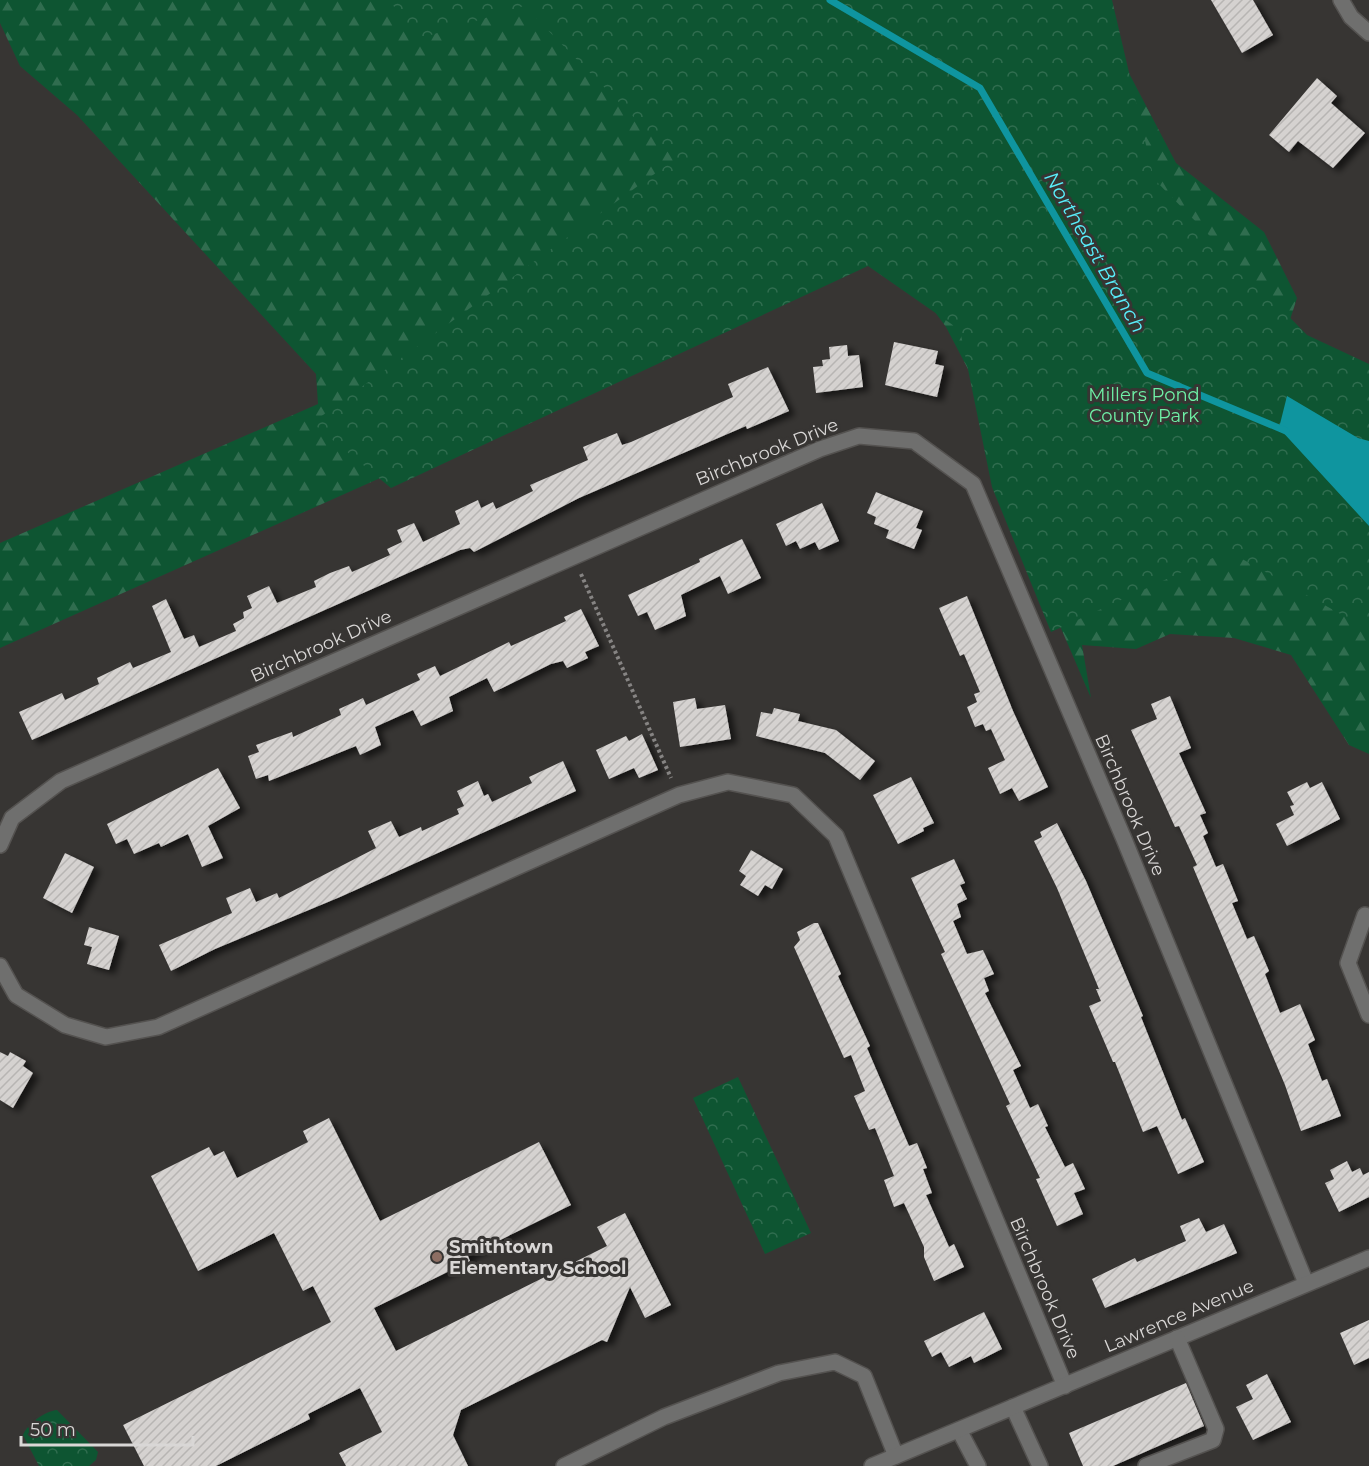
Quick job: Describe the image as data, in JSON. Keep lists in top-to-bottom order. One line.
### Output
{"streets":{"street":["Birchbrook Drive","Lawrence Avenue"]},"crossings":[["Birchbrook Drive","Lawrence Avenue"]],"water":["Northeast Branch"],"parks":["Millers Pond County Park"],"places":["Smithtown Elementary School"],"scale_bar":"50 m"}
